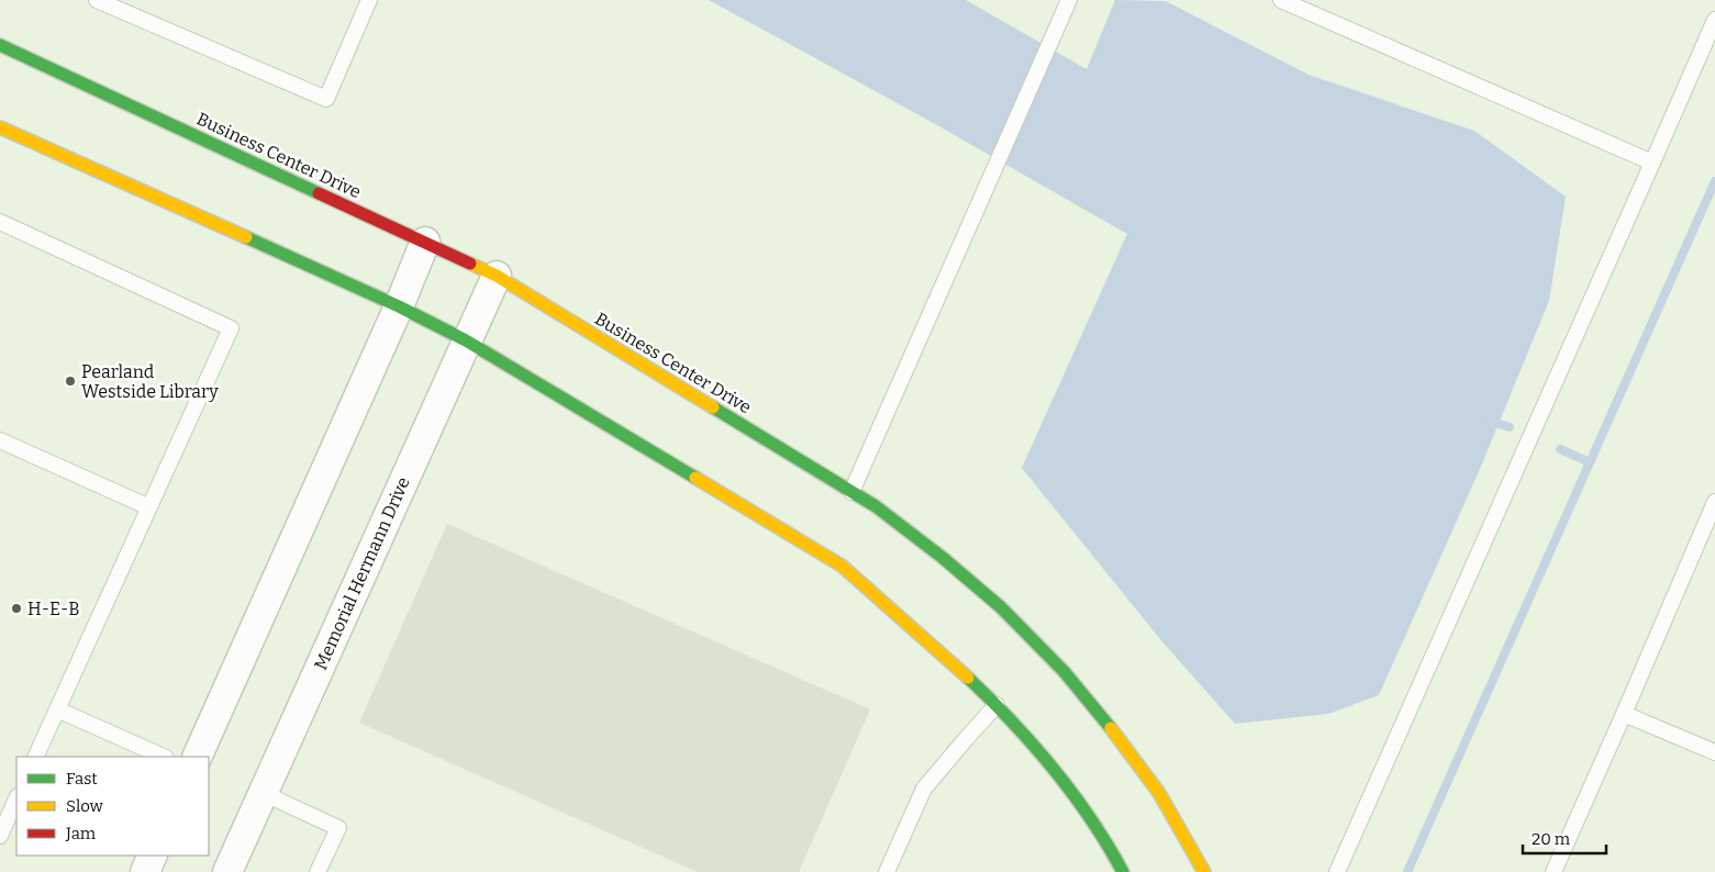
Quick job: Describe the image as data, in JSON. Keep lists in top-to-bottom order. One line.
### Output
{"streets":{"street":["Business Center Drive","Memorial Hermann Drive"]},"crossings":[["Business Center Drive","Memorial Hermann Drive"]],"places":["Pearland Westside Library","H-E-B"],"legend":["Fast","Slow","Jam"],"scale_bar":"20 m"}
